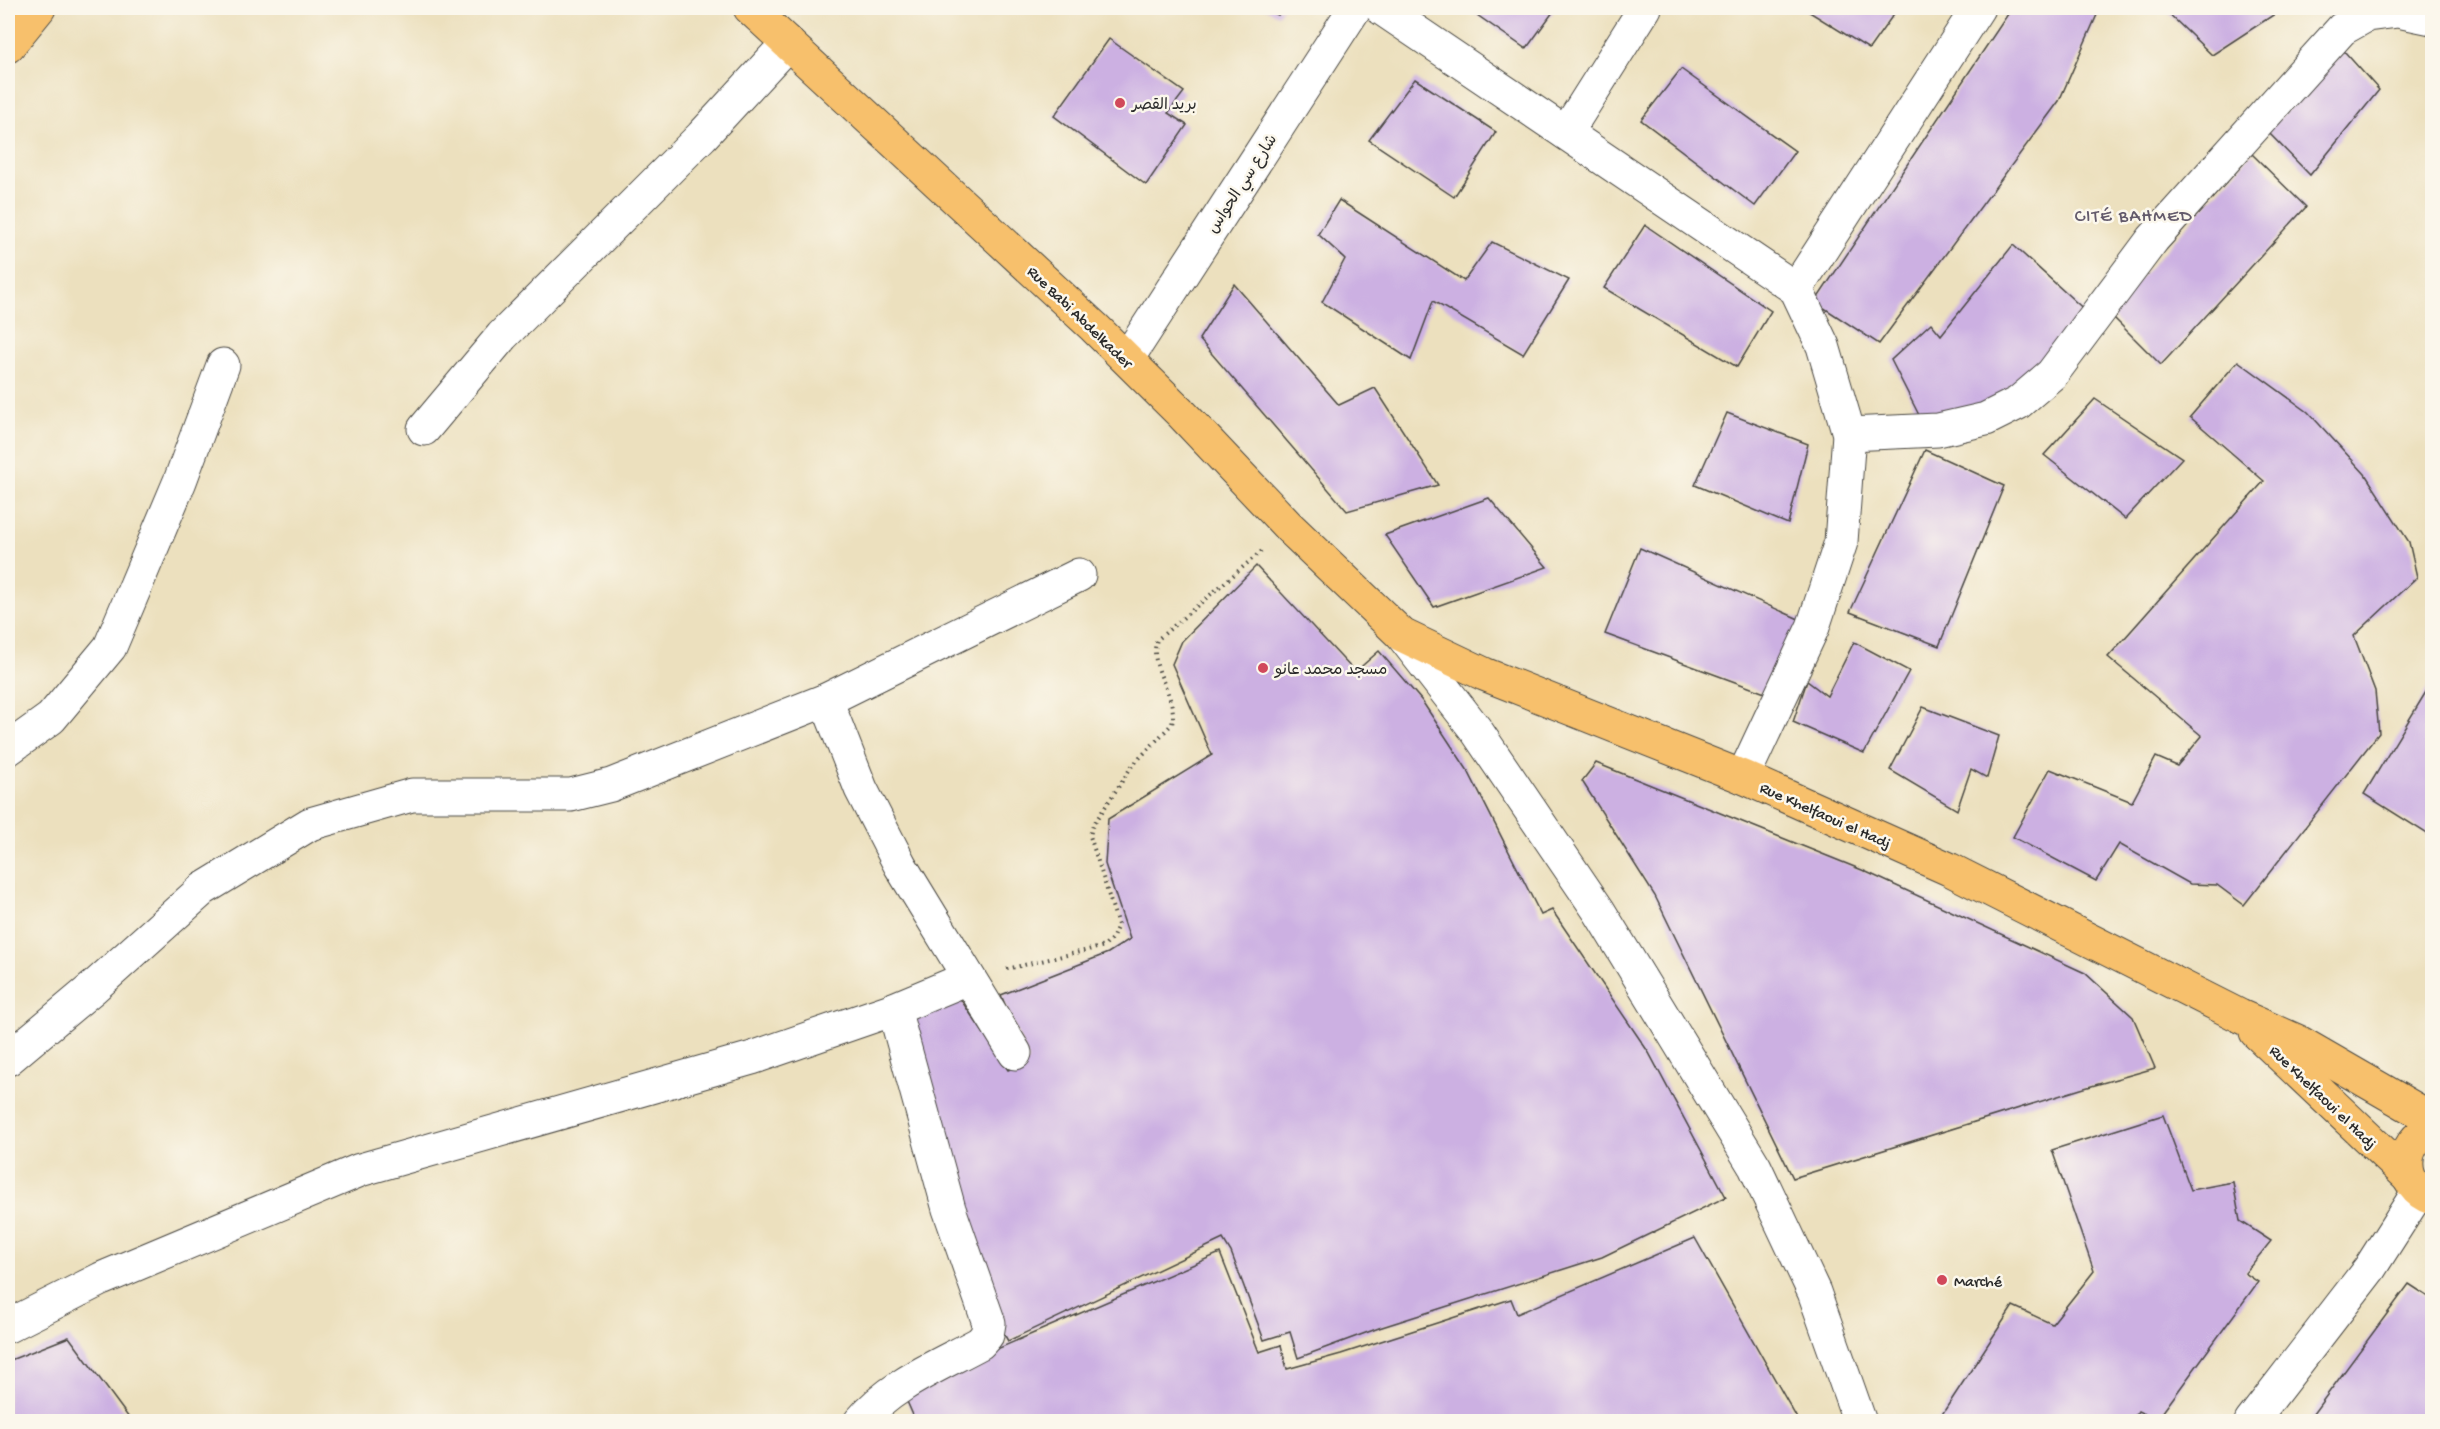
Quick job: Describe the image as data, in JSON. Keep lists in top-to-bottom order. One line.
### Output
{"streets":{"main road":["Rue Babi Abdelkader","Rue Khelfaoui el Hadj"],"street":["شارع سي الحواس"]},"crossings":[["شارع سي الحواس","Rue Babi Abdelkader"],["Rue Babi Abdelkader","Rue Khelfaoui el Hadj"]],"districts":["CITÉ BAHMED"],"places":["بريد القصر","مسجد محمد عانو","Marché"]}
